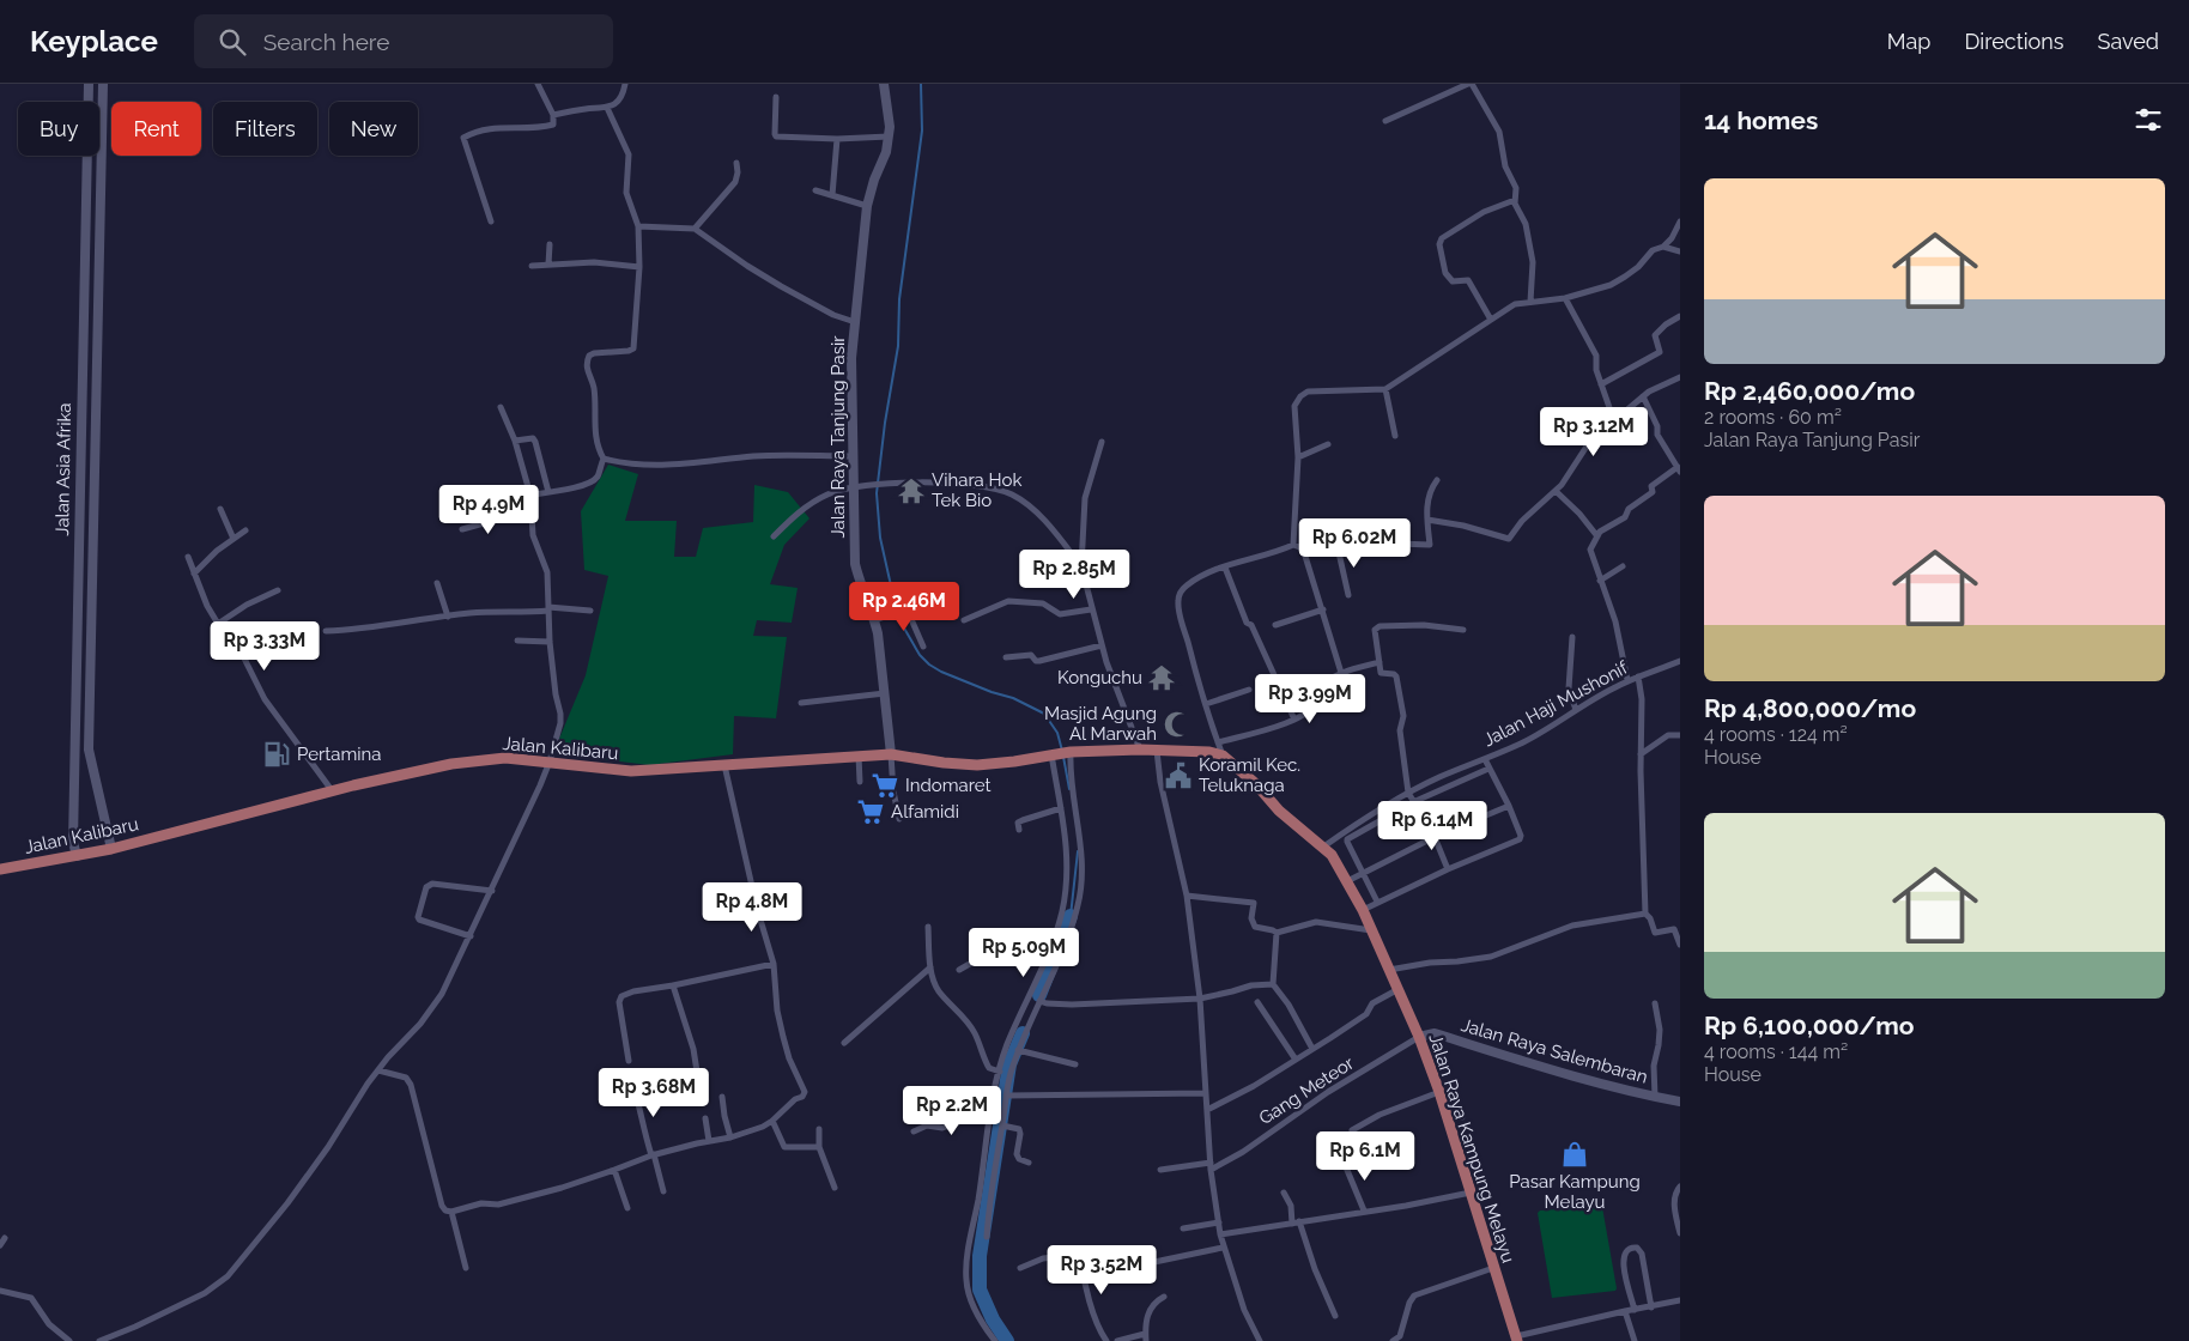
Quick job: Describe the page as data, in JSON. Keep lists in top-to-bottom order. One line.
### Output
{"streets":{"main road":["Jalan Kalibaru","Jalan Raya Kampung Melayu"],"street":["Jalan Raya Tanjung Pasir","Jalan Asia Afrika","Jalan Haji Mushonif","Jalan Raya Salembaran","Gang Meteor"]},"crossings":[["Jalan Raya Tanjung Pasir","Jalan Kalibaru"],["Jalan Asia Afrika","Jalan Kalibaru"],["Jalan Haji Mushonif","Jalan Raya Kampung Melayu"],["Jalan Raya Salembaran","Gang Meteor"],["Jalan Raya Salembaran","Jalan Raya Kampung Melayu"],["Gang Meteor","Jalan Raya Kampung Melayu"]],"places":{"temple":["Vihara Hok Tek Bio","Konguchu"],"mosque":["Masjid Agung Al Marwah"],"fuel station":["Pertamina"],"public building":["Koramil Kec. Teluknaga"],"supermarket":["Indomaret","Alfamidi"],"shop":["Pasar Kampung Melayu"]},"page":{"header":"Keyplace","search":"Search here","nav":["Map","Directions","Saved"],"heading":"14 homes","chip":["Buy","Rent","Filters","New"],"list":[{"name":"Rp 2,460,000/mo","note":"2 rooms · 60 m² · Jalan Raya Tanjung Pasir"},{"name":"Rp 4,800,000/mo","note":"4 rooms · 124 m² · House"},{"name":"Rp 6,100,000/mo","note":"4 rooms · 144 m² · House"}],"price":["Rp 3.12M","Rp 4.9M","Rp 6.02M","Rp 2.85M","Rp 2.46M","Rp 3.33M","Rp 3.99M","Rp 6.14M","Rp 4.8M","Rp 5.09M","Rp 3.68M","Rp 2.2M","Rp 6.1M","Rp 3.52M"]}}
